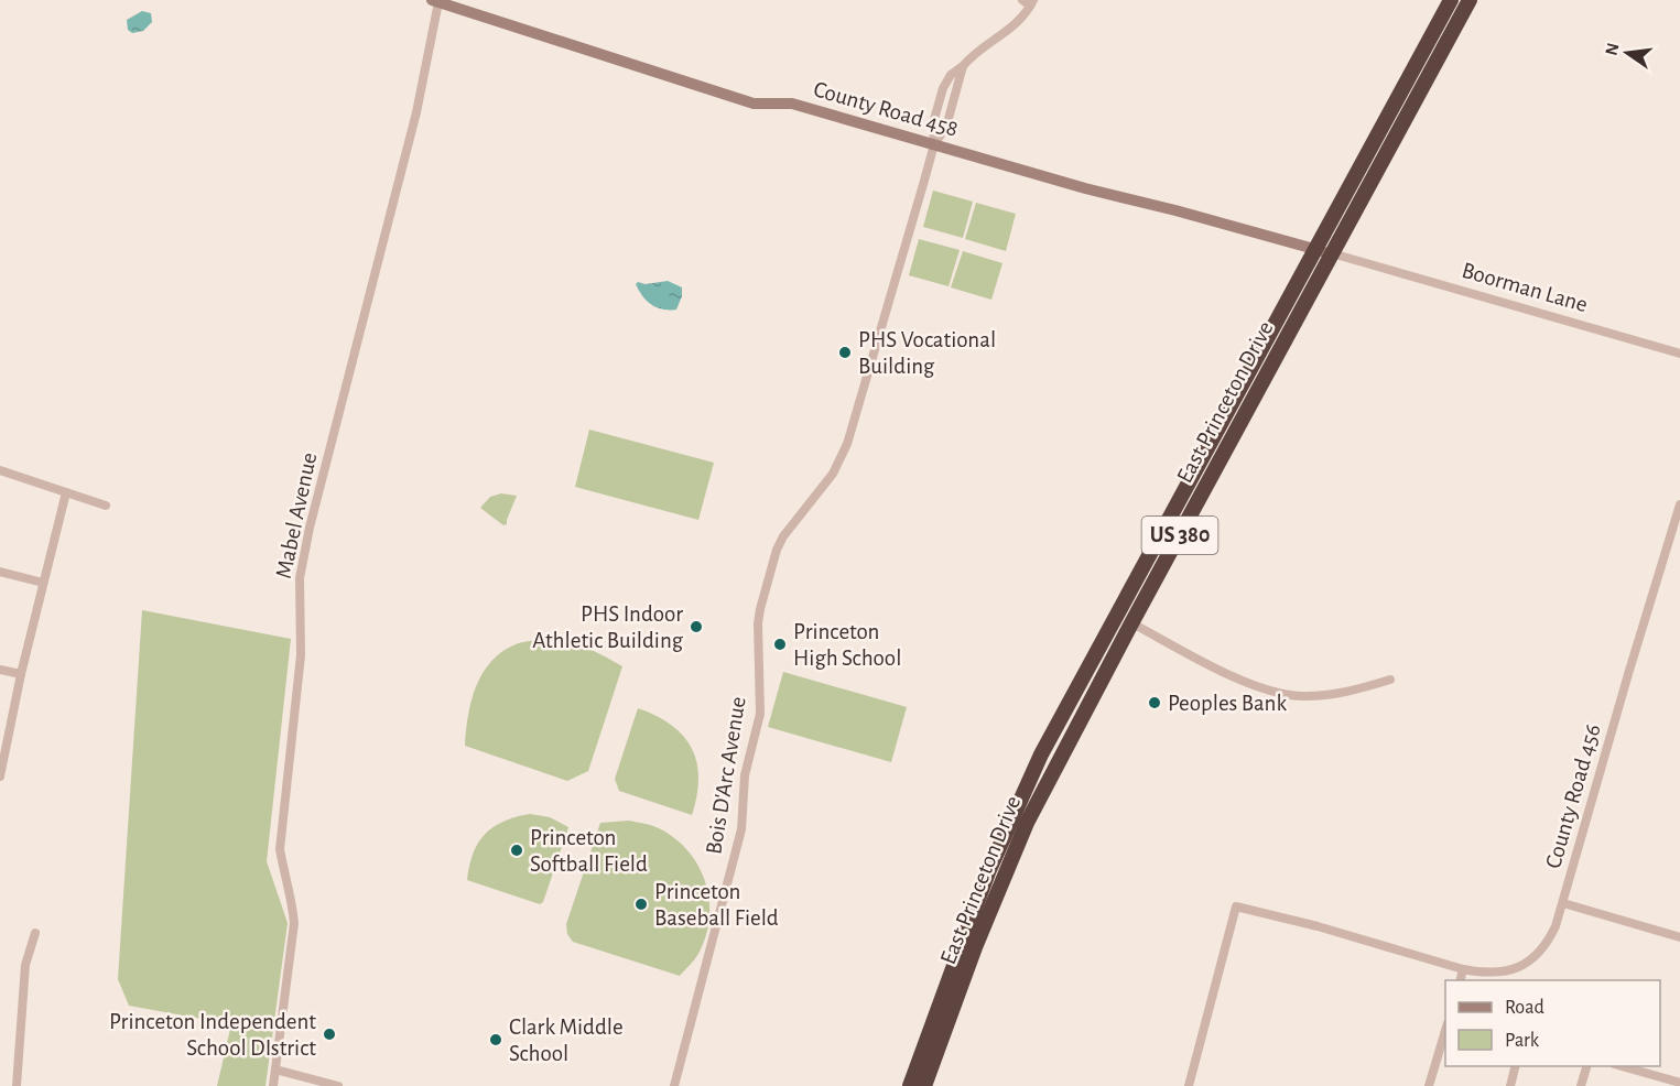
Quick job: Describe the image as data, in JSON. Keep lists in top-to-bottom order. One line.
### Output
{"streets":{"highway":["East Princeton Drive","US 380"],"street":["County Road 458","Boorman Lane","Mabel Avenue","Bois D'Arc Avenue","County Road 456"]},"crossings":[["County Road 458","Boorman Lane"],["County Road 458","East Princeton Drive"],["County Road 458","Mabel Avenue"],["County Road 458","Bois D'Arc Avenue"],["Boorman Lane","East Princeton Drive"]],"places":["PHS Vocational Building","PHS Indoor Athletic Building","Princeton High School","Peoples Bank","Princeton Softball Field","Princeton Baseball Field","Princeton Independent School DIstrict","Clark Middle School"],"legend":["Road","Park"],"north":"left"}
